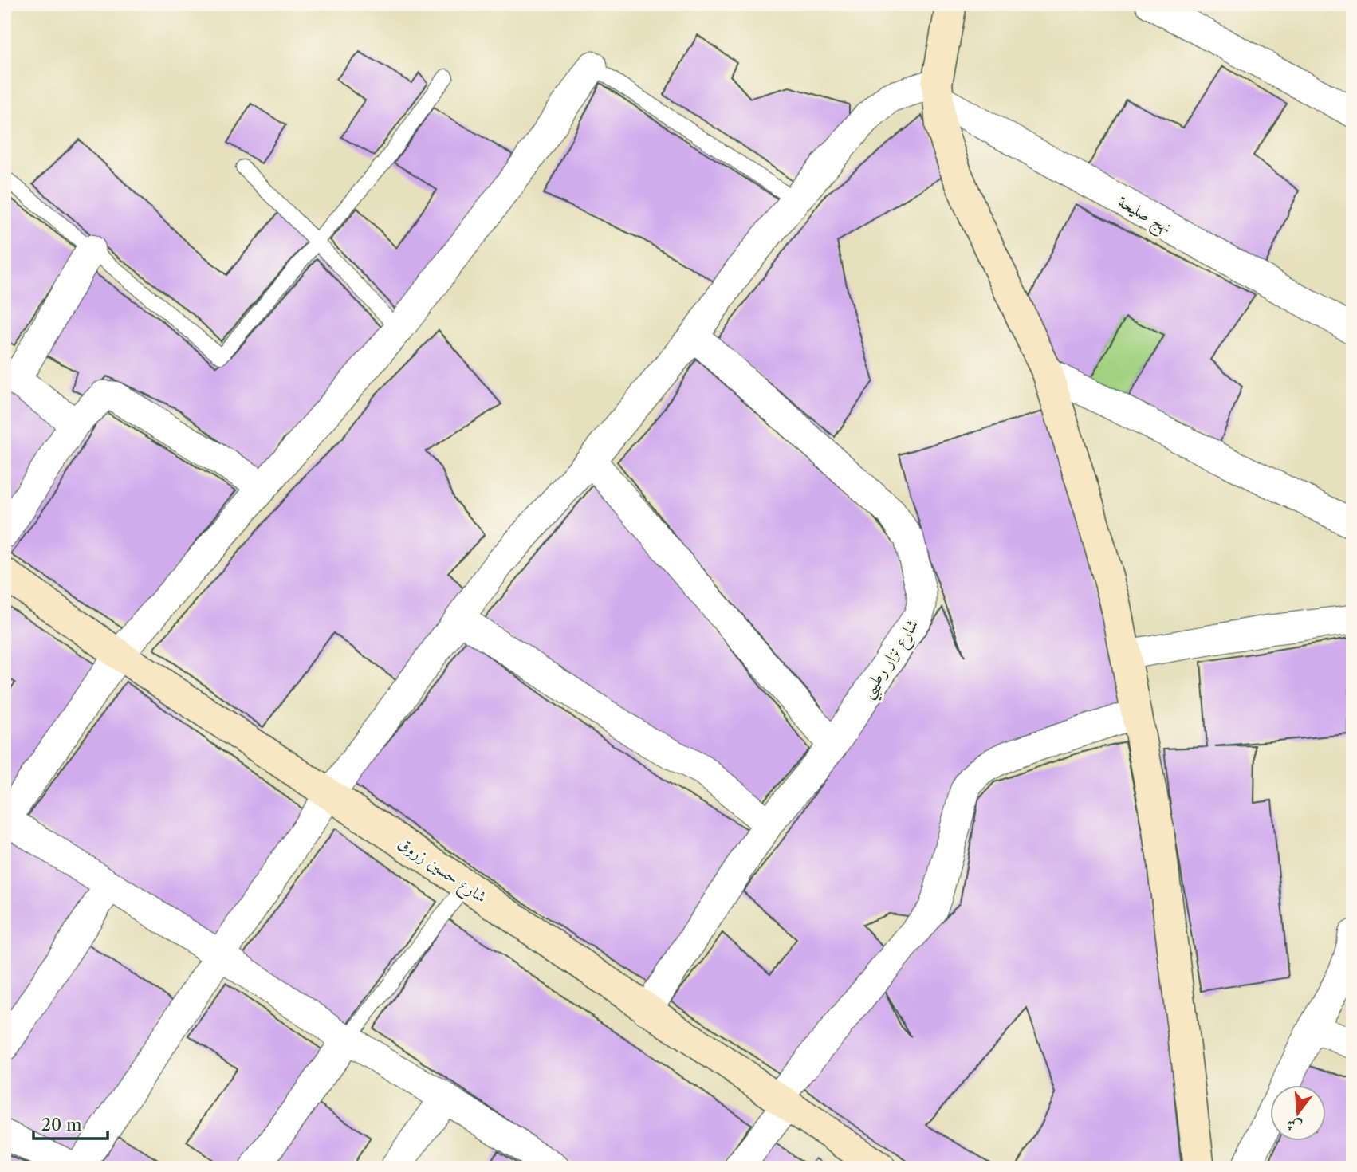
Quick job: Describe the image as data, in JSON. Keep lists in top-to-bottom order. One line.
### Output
{"streets":{"street":["نهج صليحة","شارع نزار رطيبي","شارع حسين زروق"]},"crossings":[["شارع نزار رطيبي","شارع حسين زروق"]],"scale_bar":"20 m","north":"bottom"}
